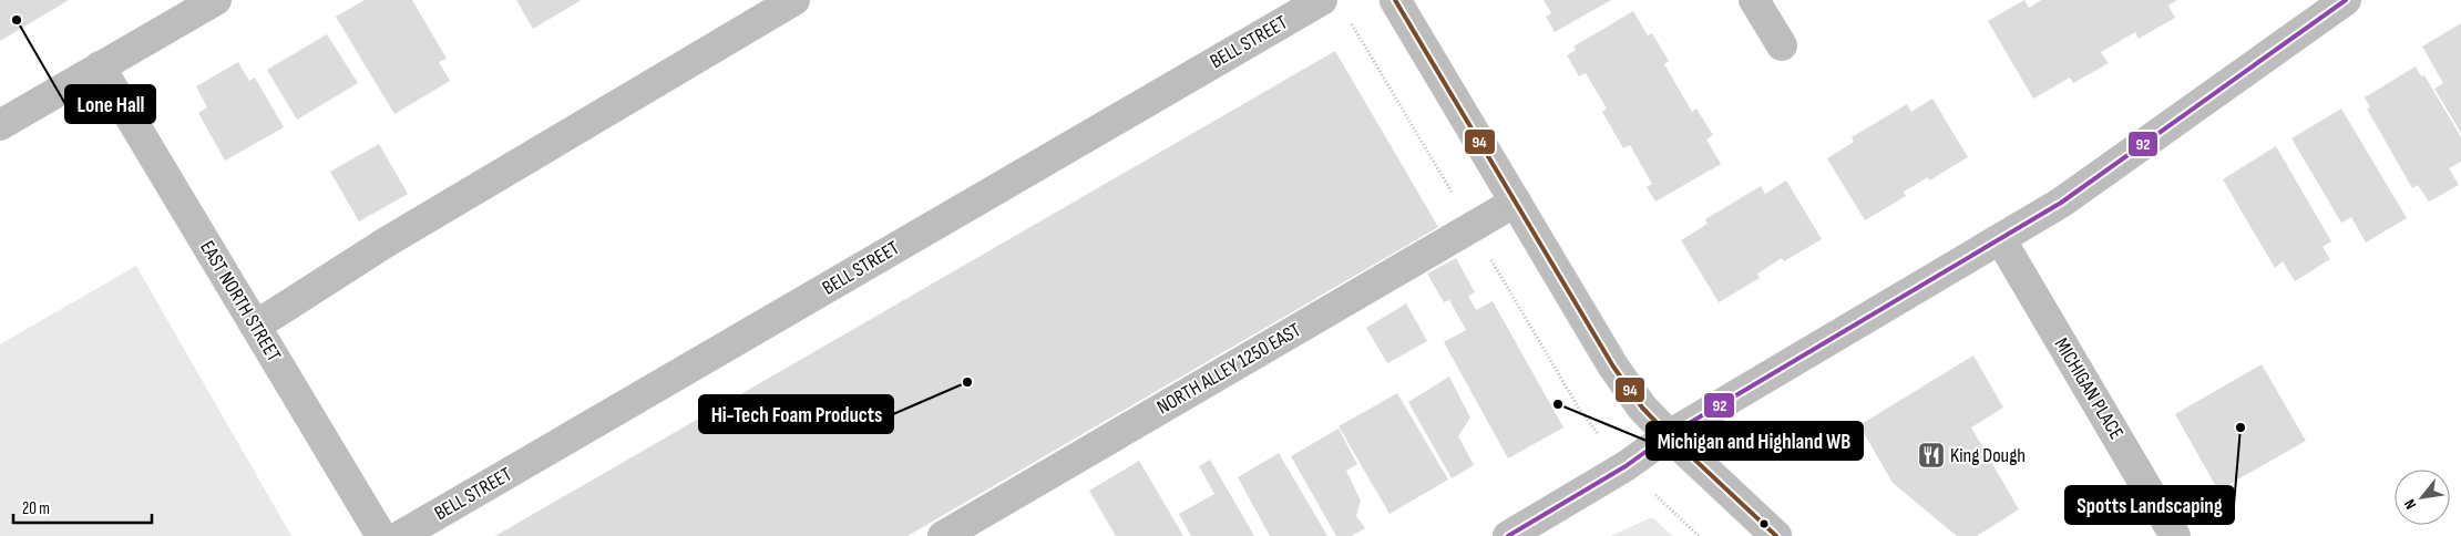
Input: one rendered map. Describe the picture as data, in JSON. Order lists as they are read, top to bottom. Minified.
{"streets":{"street":["BELL STREET","EAST NORTH STREET","NORTH ALLEY 1250 EAST","MICHIGAN PLACE"]},"places":{"other":["Lone Hall","Hi-Tech Foam Products","Michigan and Highland WB","Spotts Landscaping"],"restaurant":["King Dough"]},"lines":["transit line 94","transit line 92"],"scale_bar":"20 m","north":"bottom left"}
